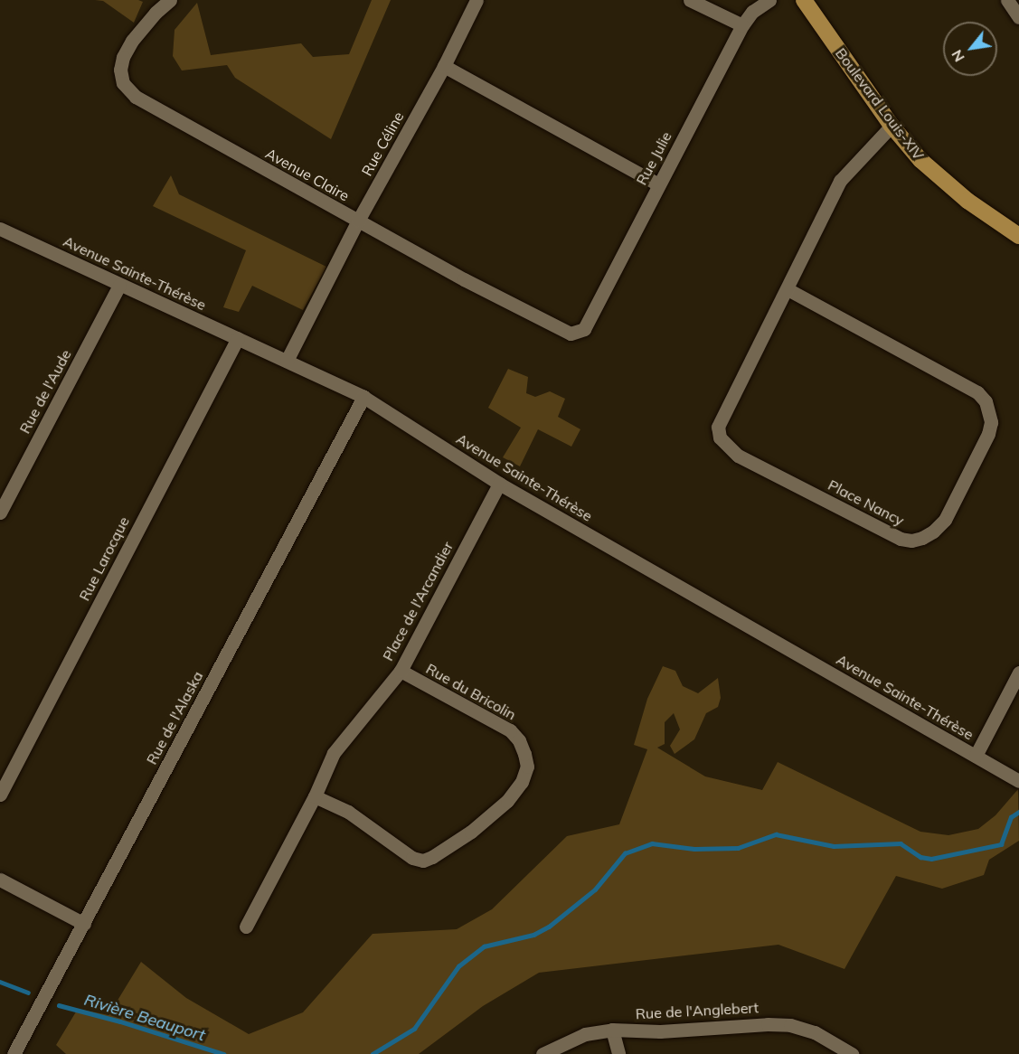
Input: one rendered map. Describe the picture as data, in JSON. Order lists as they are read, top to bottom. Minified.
{"streets":{"main road":["Boulevard Louis-XIV"],"street":["Rue Céline","Rue Julie","Avenue Claire","Avenue Sainte-Thérèse","Rue de l'Aude","Place Nancy","Rue Larocque","Place de l'Arcandier","Rue du Bricolin","Rue de l'Alaska","Rue de l'Anglebert"]},"crossings":[["Boulevard Louis-XIV","Place Nancy"],["Rue Céline","Avenue Claire"],["Rue Céline","Avenue Sainte-Thérèse"],["Rue Julie","Avenue Claire"],["Avenue Sainte-Thérèse","Rue de l'Aude"],["Avenue Sainte-Thérèse","Rue Larocque"],["Avenue Sainte-Thérèse","Place de l'Arcandier"],["Avenue Sainte-Thérèse","Rue de l'Alaska"],["Place de l'Arcandier","Rue du Bricolin"]],"water":["Rivière Beauport"],"north":"bottom left"}
